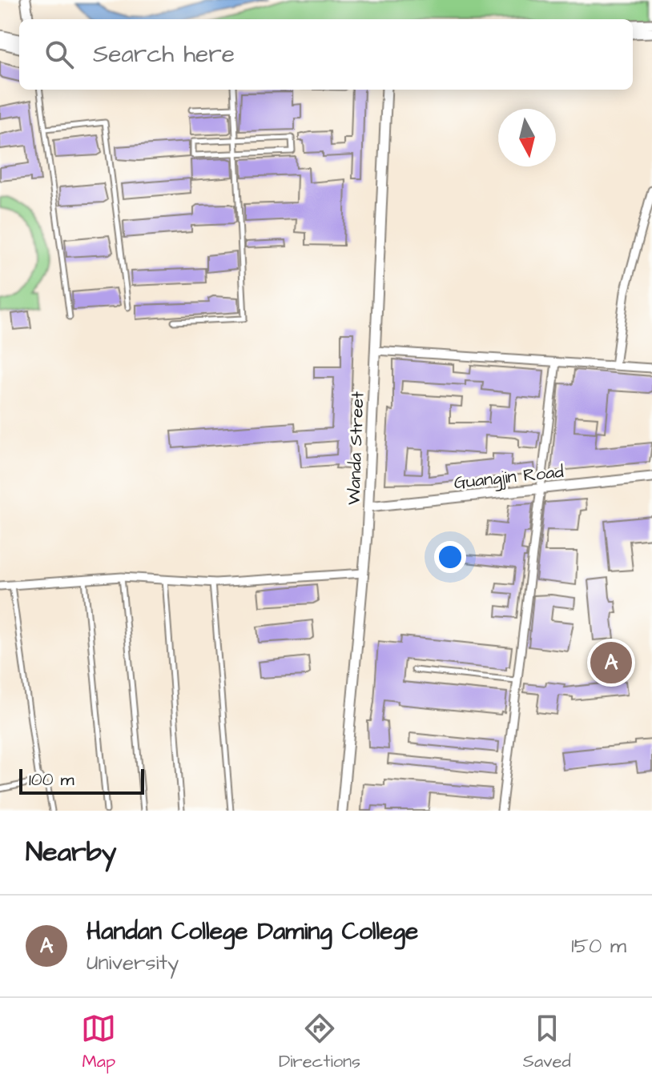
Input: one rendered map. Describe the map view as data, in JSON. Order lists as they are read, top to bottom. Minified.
{"streets":{"street":["Wanda Street","Guangjin Road"]},"crossings":[["Wanda Street","Guangjin Road"]],"scale_bar":"100 m","north":"bottom","page":{"search":"Search here","pins":"A","scale":"100 m","heading":"Nearby","list":[{"mark":"A","name":"Handan College Daming College","note":"University","value":"150 m"}],"nav":["Map","Directions","Saved"]}}
